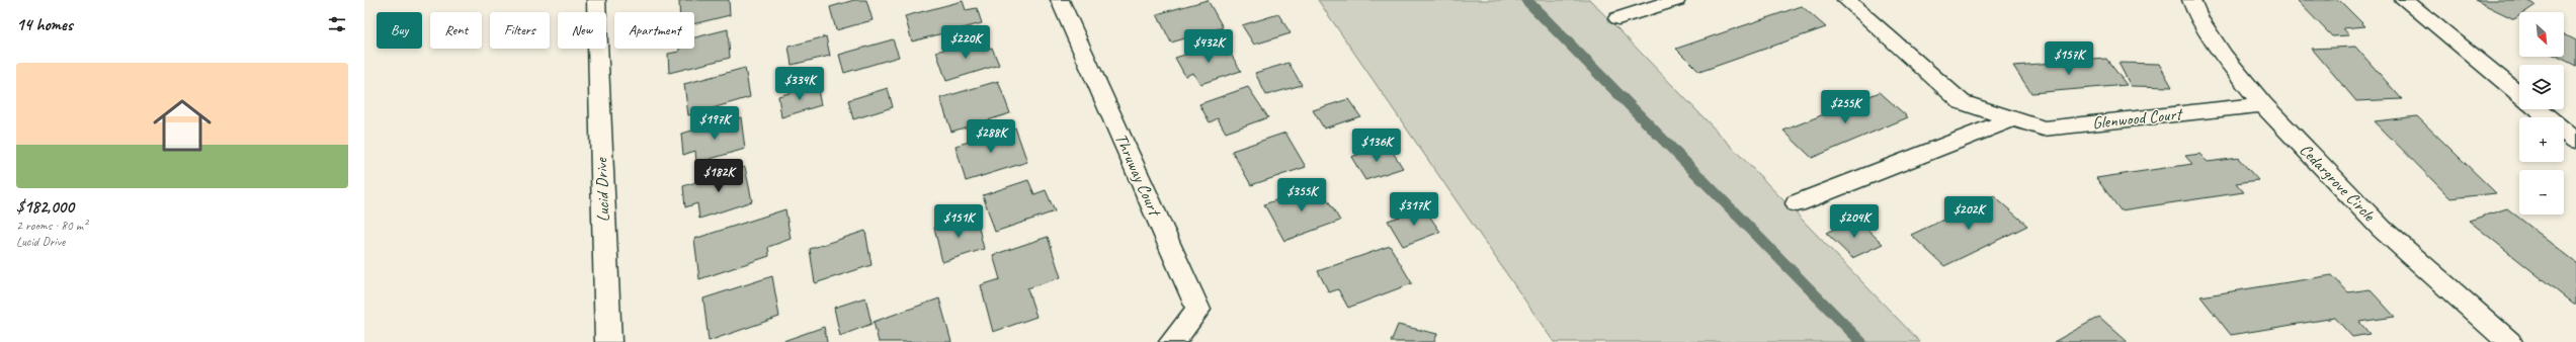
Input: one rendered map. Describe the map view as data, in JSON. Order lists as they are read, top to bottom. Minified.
{"streets":{"street":["Glenwood Court","Thruway Court","Cedargrove Circle","Lucid Drive"]},"crossings":[["Glenwood Court","Cedargrove Circle"]],"north":"bottom right","page":{"heading":"14 homes","map_buttons":["+","−"],"chip":["Buy","Rent","Filters","New","Apartment"],"price":["$220K","$432K","$157K","$334K","$255K","$197K","$288K","$136K","$182K","$355K","$317K","$202K","$151K","$204K"],"list":[{"name":"$182,000","note":"2 rooms · 80 m² · Lucid Drive"}]}}
